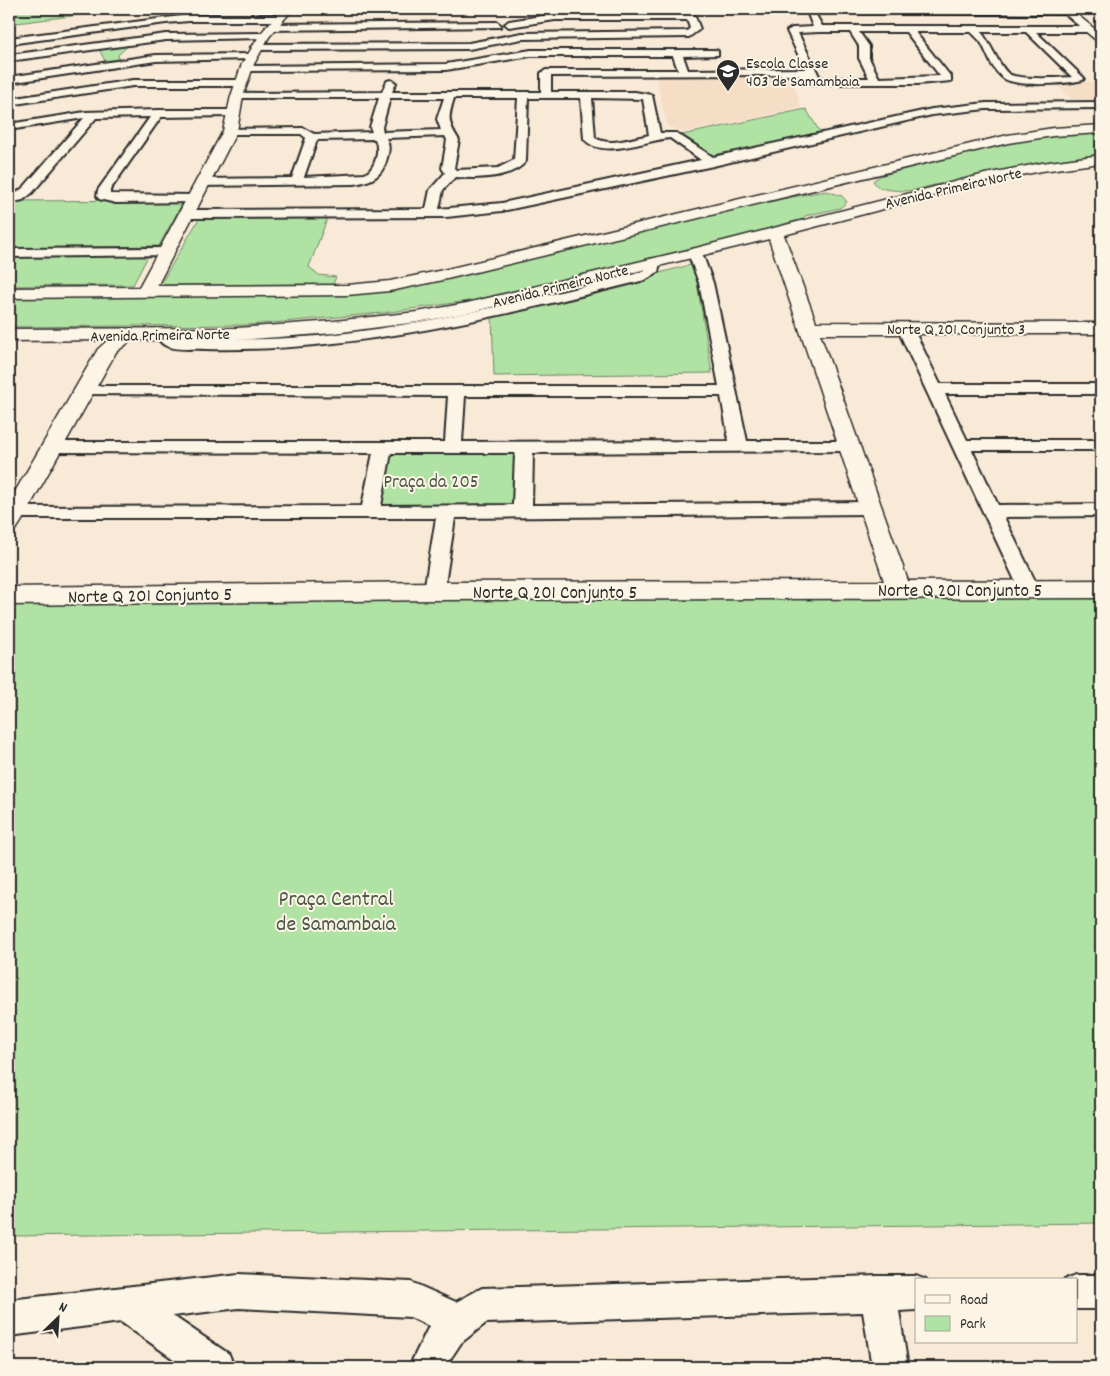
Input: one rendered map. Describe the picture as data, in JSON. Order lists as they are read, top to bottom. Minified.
{"streets":{"main road":["Avenida Primeira Norte","Norte Q 201 Conjunto 3","Norte Q 201 Conjunto 5"]},"parks":["Praça da 205","Praça Central de Samambaia"],"places":{"school or university":["Escola Classe 403 de Samambaia"]},"legend":["Road","Park"],"north":"top right"}
